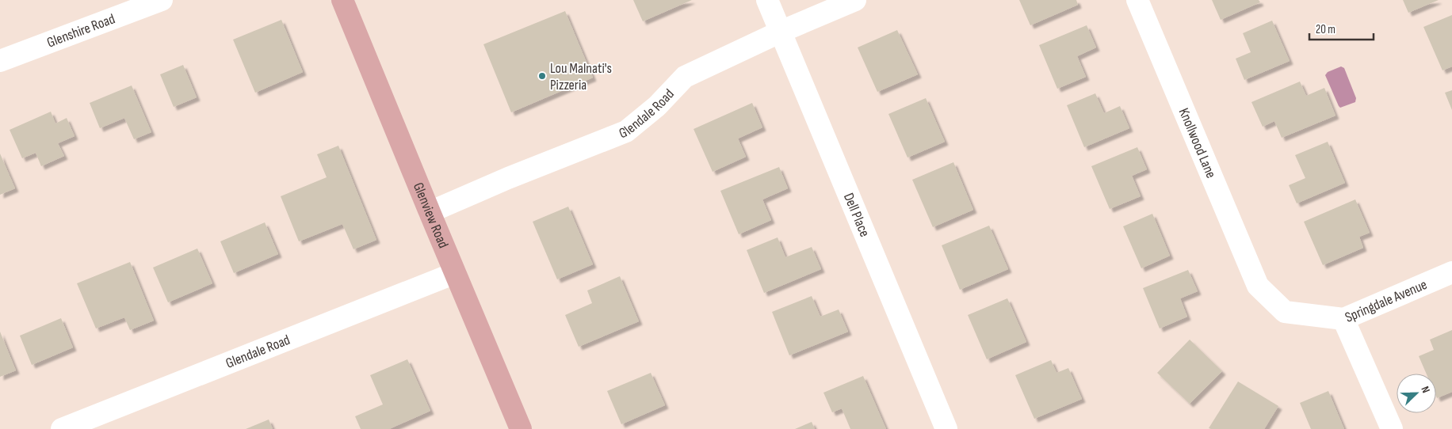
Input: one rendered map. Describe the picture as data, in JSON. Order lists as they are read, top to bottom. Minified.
{"streets":{"main road":["Glenview Road"],"street":["Glenshire Road","Glendale Road","Knollwood Lane","Dell Place","Springdale Avenue"]},"crossings":[["Glendale Road","Dell Place"],["Glendale Road","Glenview Road"],["Knollwood Lane","Springdale Avenue"]],"places":["Lou Malnati's Pizzeria"],"scale_bar":"20 m","north":"top right"}
